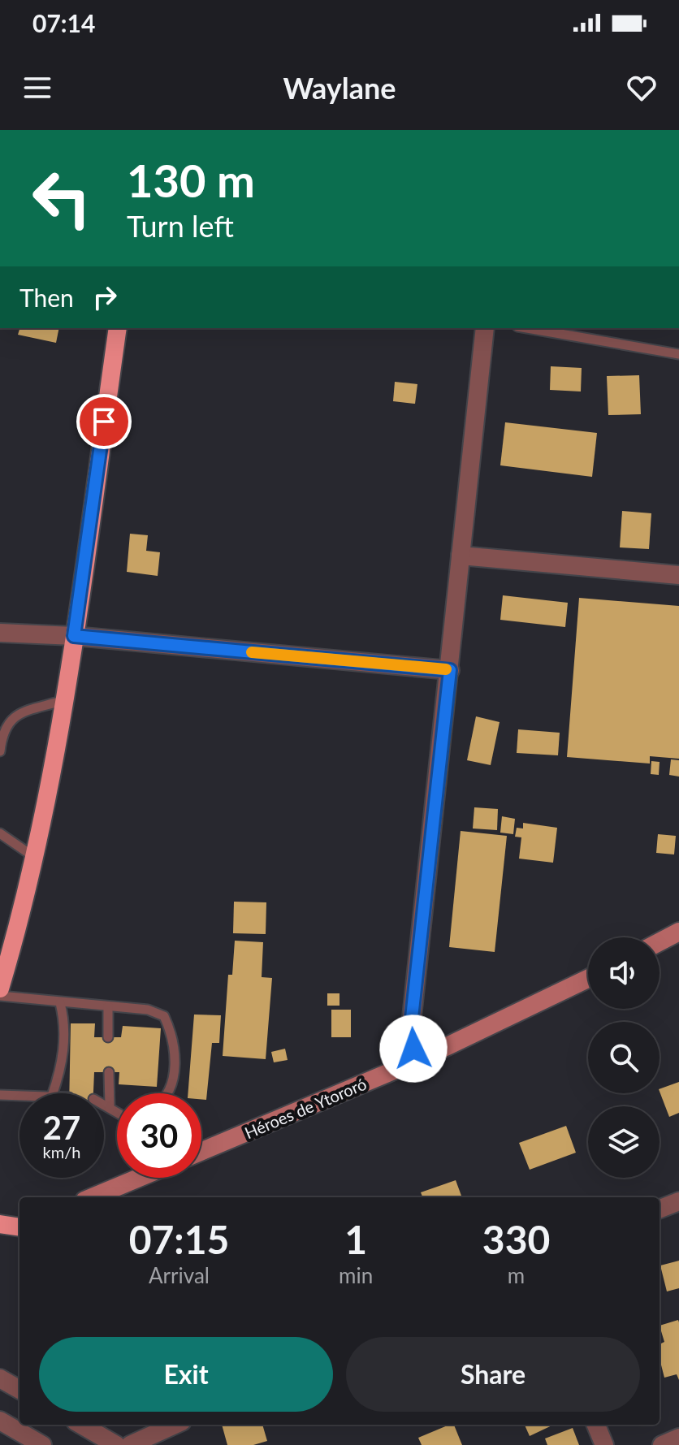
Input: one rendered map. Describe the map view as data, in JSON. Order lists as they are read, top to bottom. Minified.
{"streets":{"main road":["Héroes de Ytororó"]},"page":{"status":"07:14","header":"Waylane","turn":["130 m","Turn left"],"then":"Then","speed":"27 km/h","limit":"30","eta":["07:15","Arrival","1","min","330","m"],"buttons":["Exit","Share"]}}
